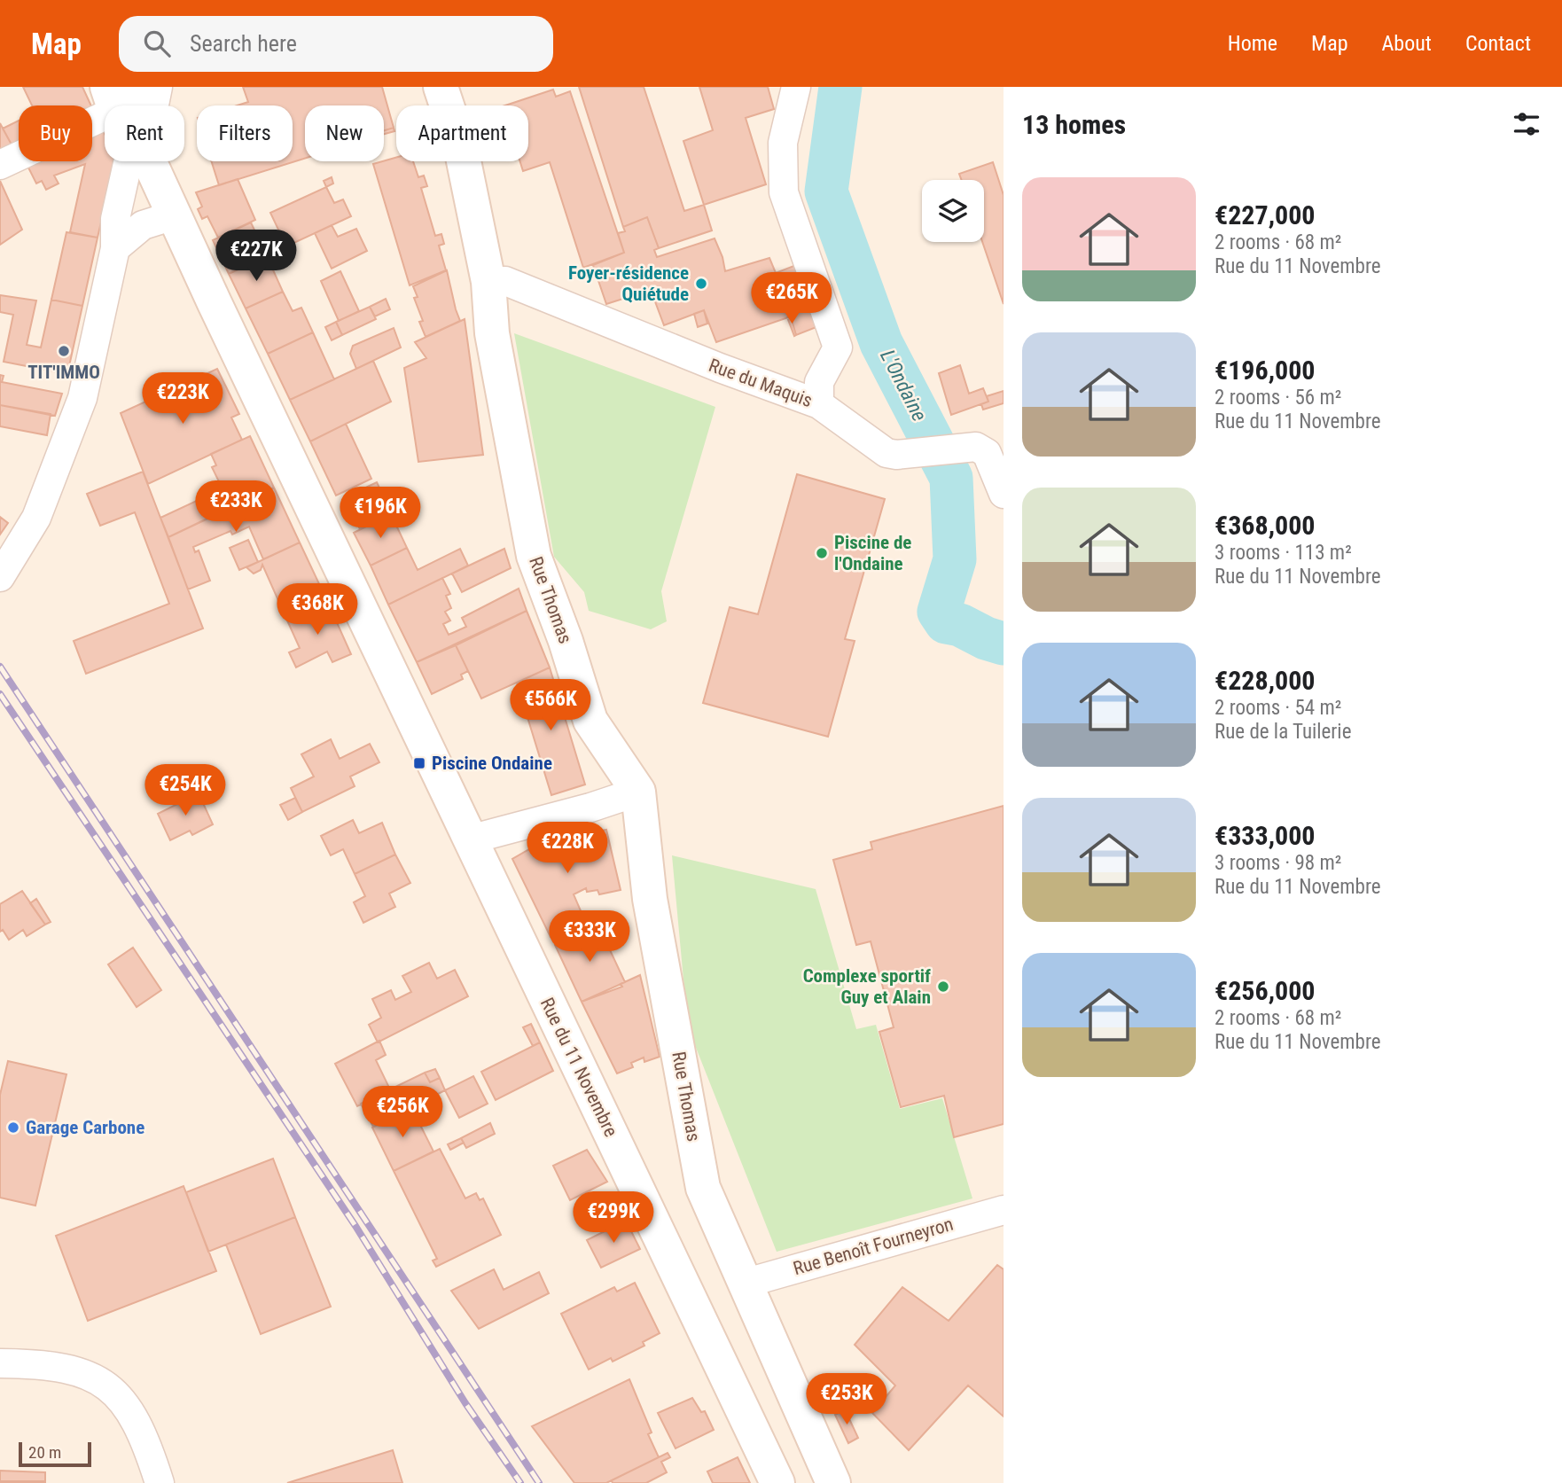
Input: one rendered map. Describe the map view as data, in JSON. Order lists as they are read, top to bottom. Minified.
{"streets":{"main road":["Rue Thomas","Rue du 11 Novembre"],"street":["Rue du Maquis","Rue Benoît Fourneyron"]},"crossings":[["Rue du Maquis","Rue Thomas"],["Rue Thomas","Rue Benoît Fourneyron"]],"water":["L'Ondaine"],"places":{"other":["Foyer-résidence Quiétude","TIT'IMMO","Piscine de l'Ondaine","Complexe sportif Guy et Alain","Garage Carbone"],"transit":["Piscine Ondaine"]},"scale_bar":"20 m","page":{"header":"Map","search":"Search here","nav":["Home","Map","About","Contact"],"heading":"13 homes","chip":["Buy","Rent","Filters","New","Apartment"],"list":[{"name":"€227,000","note":"2 rooms · 68 m² · Rue du 11 Novembre"},{"name":"€196,000","note":"2 rooms · 56 m² · Rue du 11 Novembre"},{"name":"€368,000","note":"3 rooms · 113 m² · Rue du 11 Novembre"},{"name":"€228,000","note":"2 rooms · 54 m² · Rue de la Tuilerie"},{"name":"€333,000","note":"3 rooms · 98 m² · Rue du 11 Novembre"},{"name":"€256,000","note":"2 rooms · 68 m² · Rue du 11 Novembre"}],"price":["€227K","€265K","€223K","€233K","€196K","€368K","€566K","€254K","€228K","€333K","€256K","€299K","€253K"],"scale":"20 m"}}
